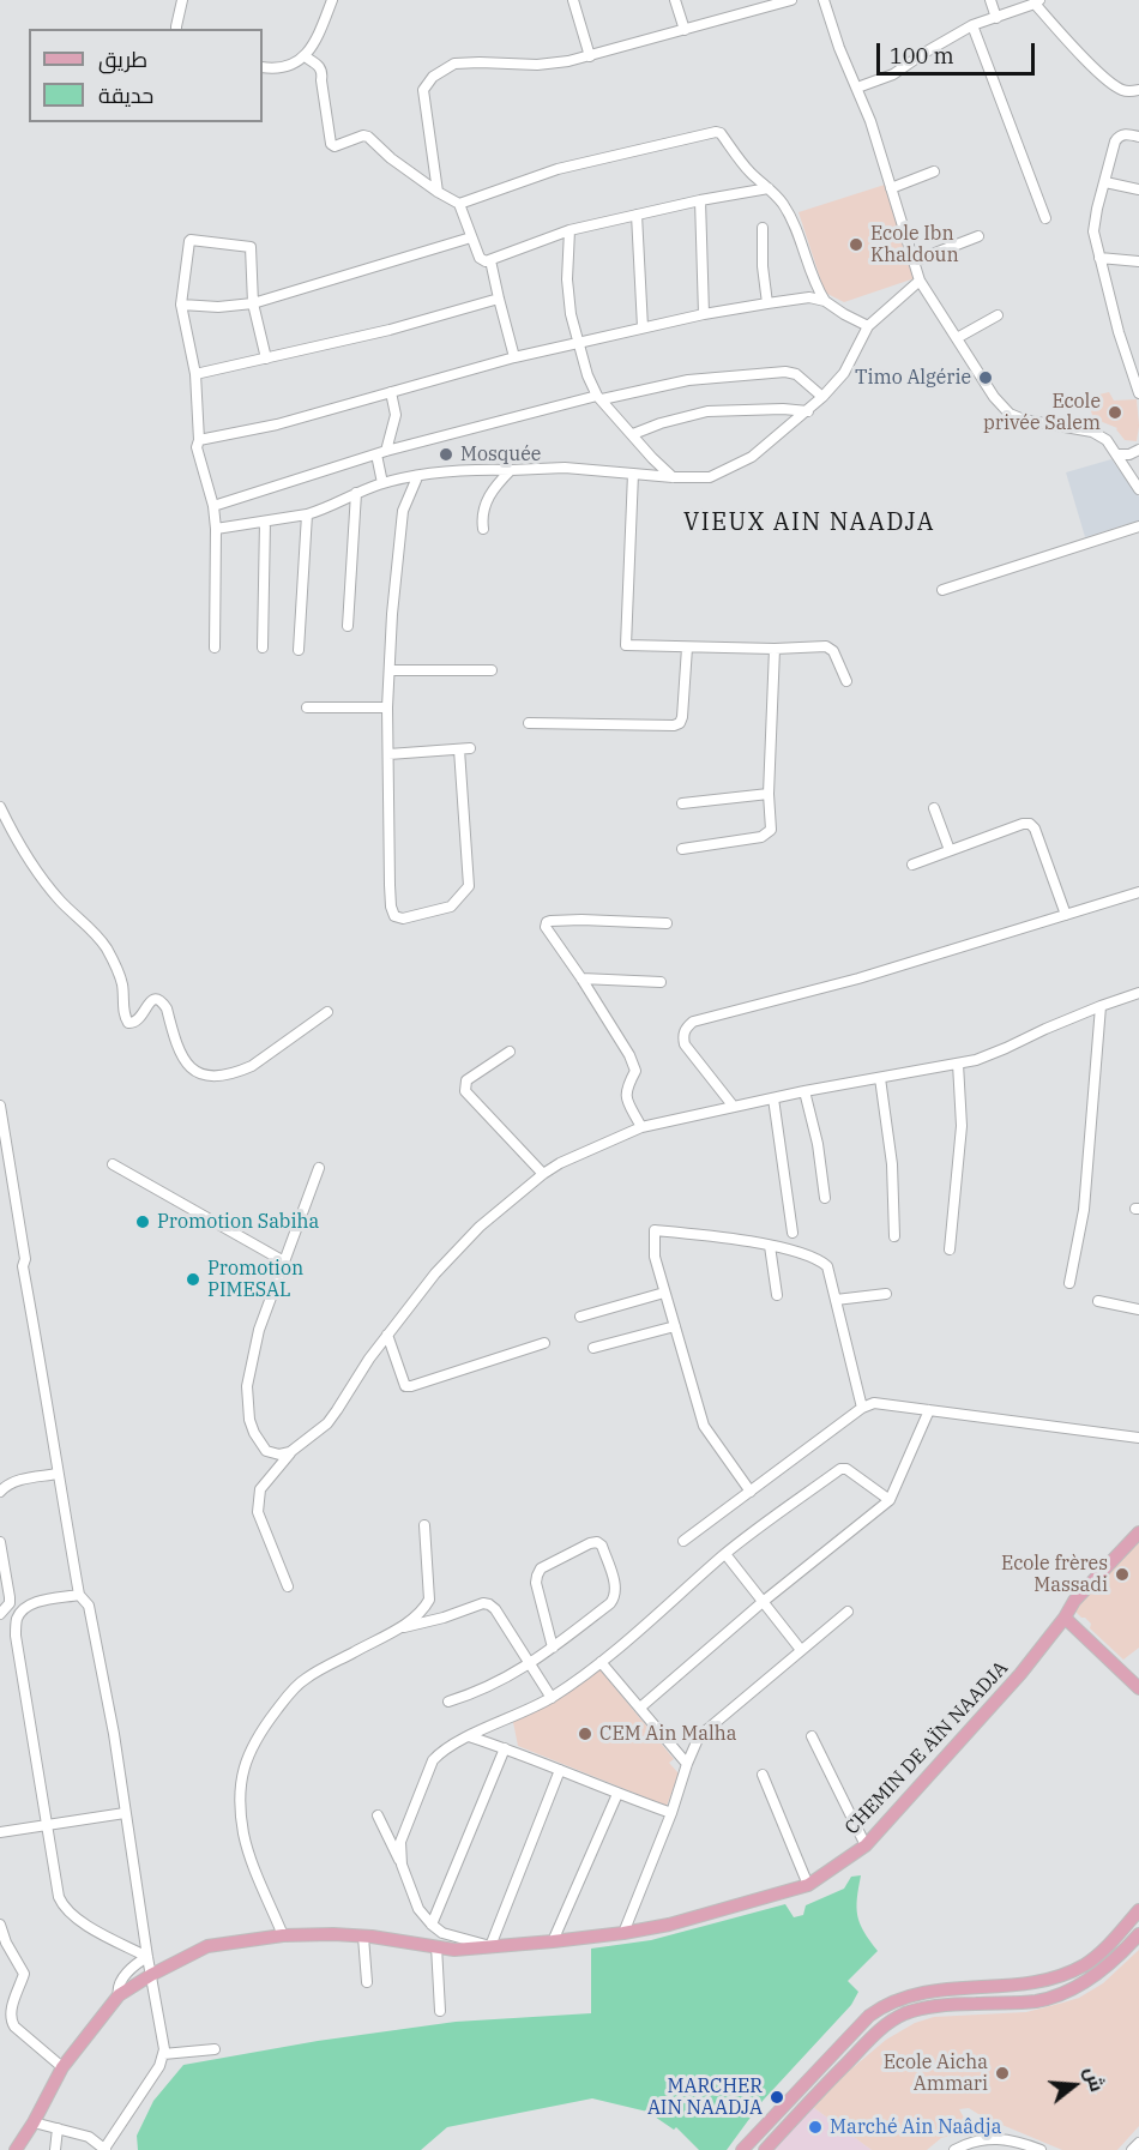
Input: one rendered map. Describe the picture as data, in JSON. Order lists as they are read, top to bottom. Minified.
{"streets":{"main road":["CHEMIN DE AÏN NAADJA"]},"districts":["VIEUX AIN NAADJA"],"places":["Ecole Ibn Khaldoun","Timo Algérie","Ecole privée Salem","Mosquée","Promotion Sabiha","Promotion PIMESAL","Ecole frères Massadi","CEM Ain Malha","Ecole Aicha Ammari","MARCHER AIN NAADJA","Marché Ain Naâdja"],"legend":["طريق","حديقة"],"scale_bar":"100 m","north":"right"}
